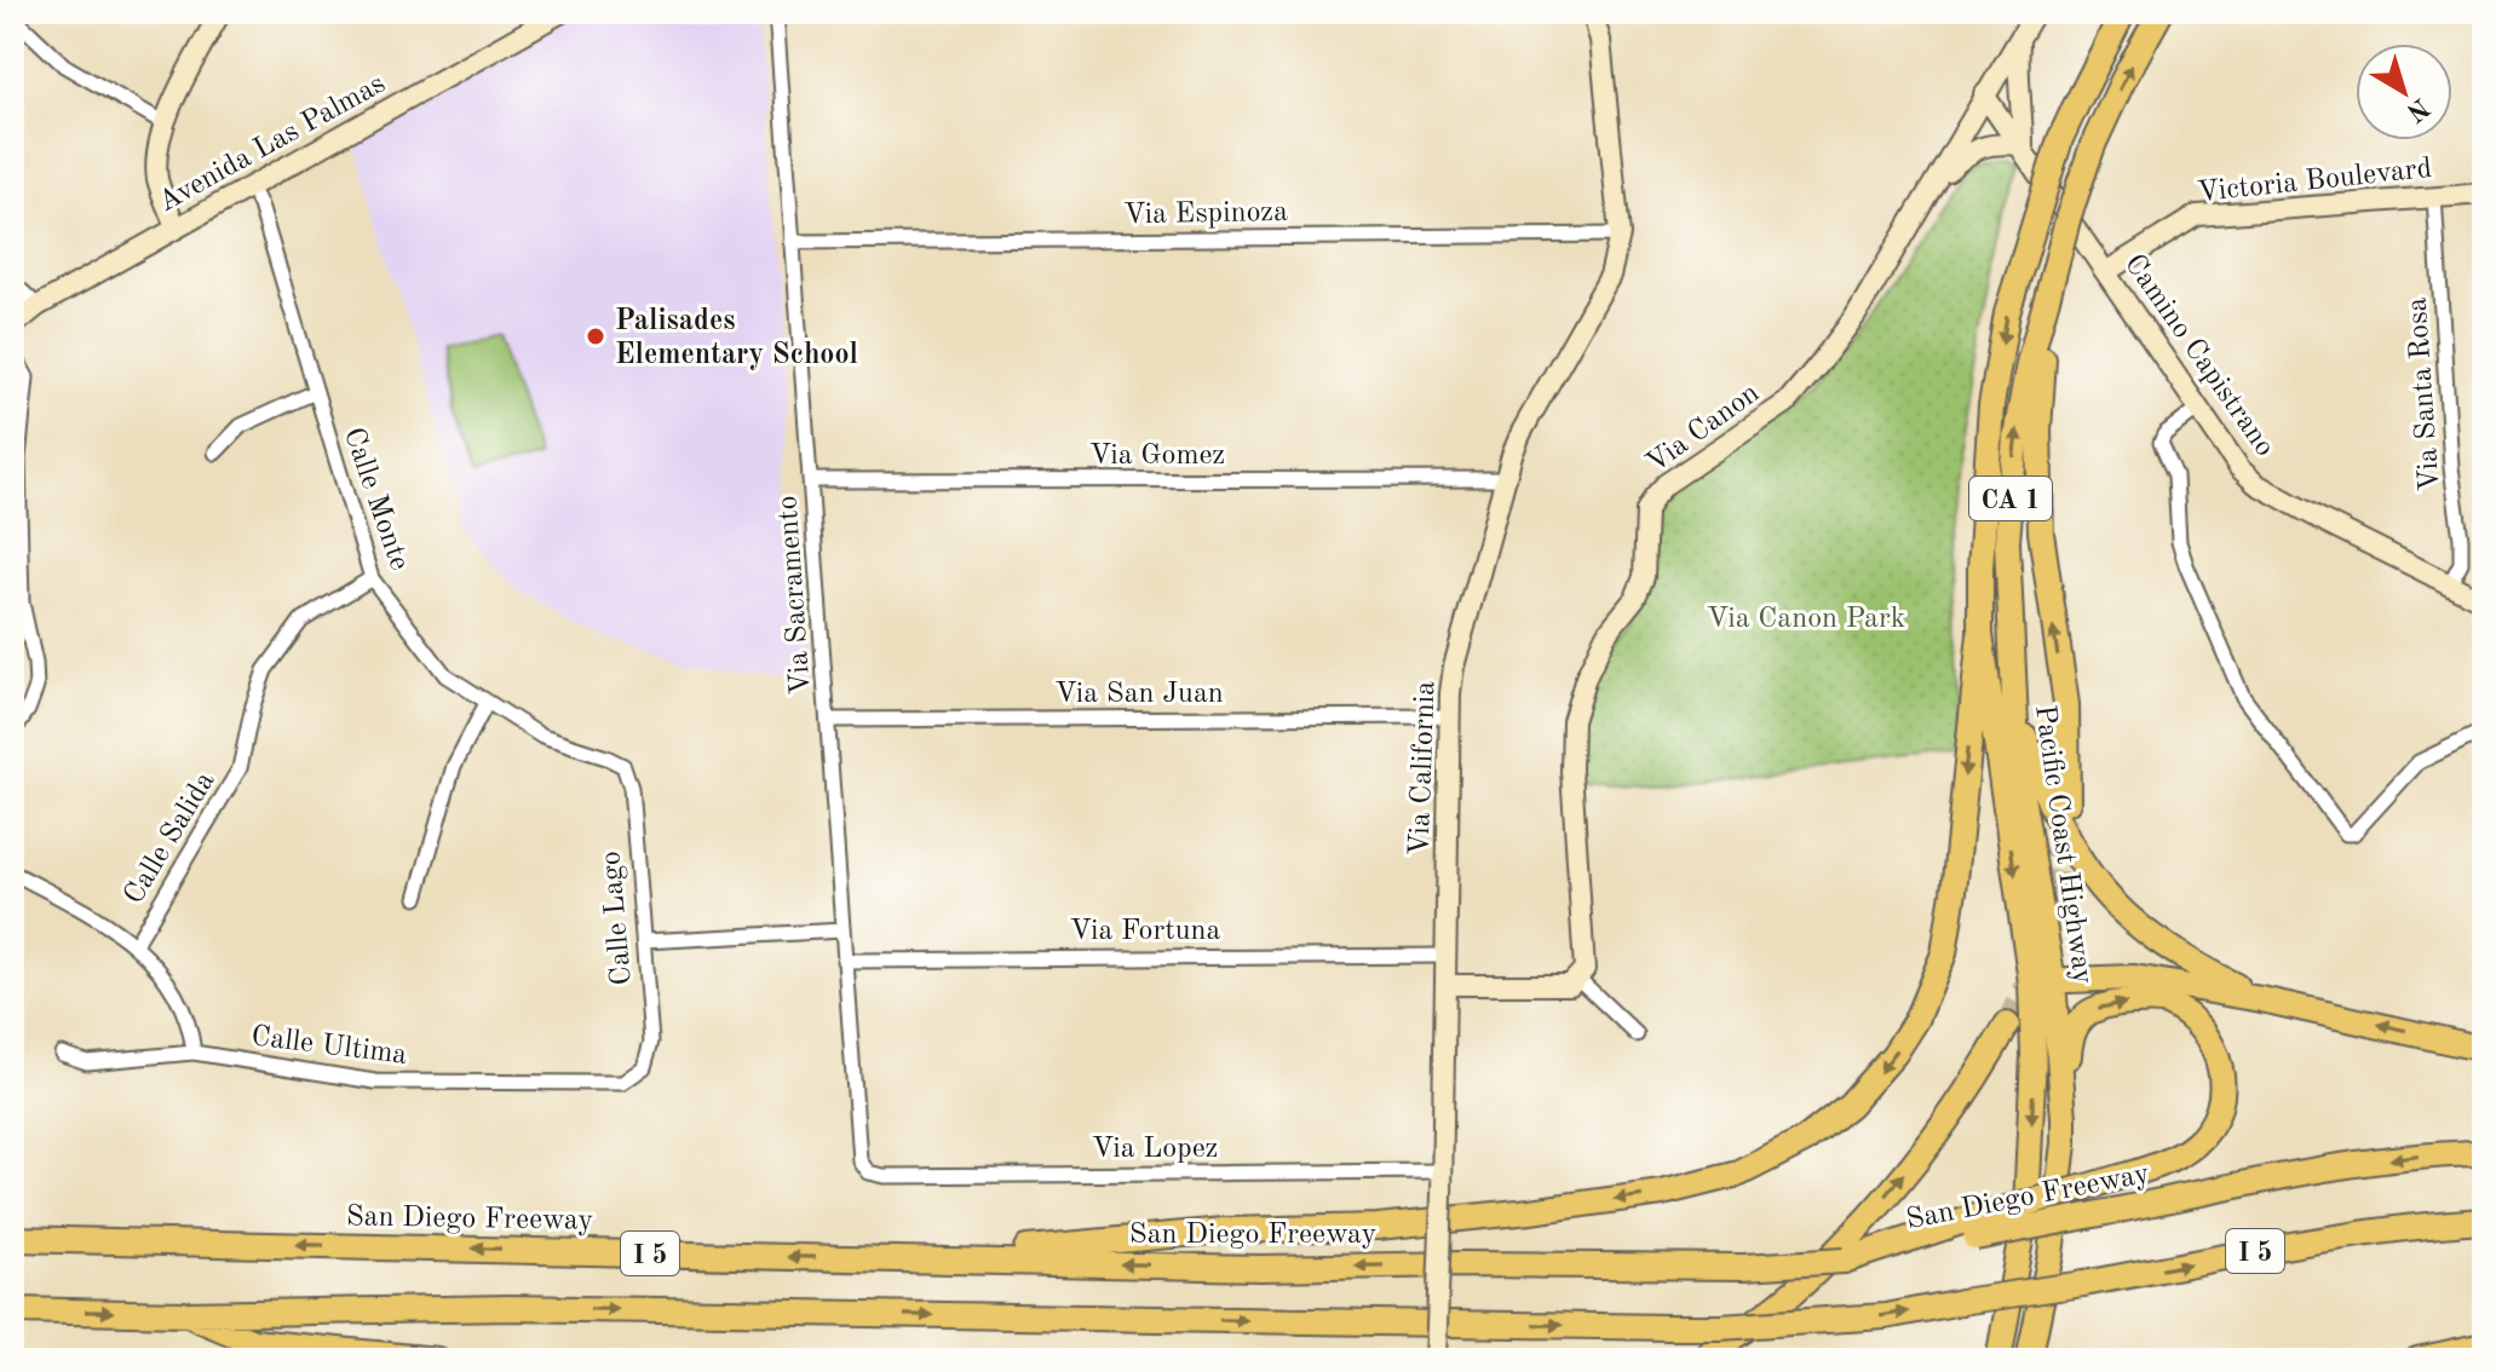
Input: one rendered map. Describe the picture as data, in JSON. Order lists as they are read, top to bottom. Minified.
{"streets":{"highway":["CA 1","Pacific Coast Highway","San Diego Freeway","I 5"],"main road":["Avenida Las Palmas","Victoria Boulevard","Camino Capistrano","Via Canon","Via California"],"street":["Via Espinoza","Via Santa Rosa","Via Gomez","Calle Monte","Via Sacramento","Via San Juan","Calle Salida","Calle Lago","Via Fortuna","Calle Ultima","Via Lopez"]},"crossings":[["Avenida Las Palmas","Calle Monte"],["Victoria Boulevard","Camino Capistrano"],["Victoria Boulevard","Via Santa Rosa"],["Via Espinoza","Via Sacramento"],["Via Espinoza","Via California"],["Camino Capistrano","Via Santa Rosa"],["Camino Capistrano","Via Canon"],["Via Gomez","Via Sacramento"],["Via Gomez","Via California"],["Calle Monte","Calle Salida"],["Calle Monte","Calle Lago"],["Via Sacramento","Via San Juan"],["Via Sacramento","Via Fortuna"],["Via Sacramento","Via Lopez"],["Via San Juan","Via California"],["Via California","Via Fortuna"],["Via California","Via Lopez"],["Calle Lago","Calle Ultima"]],"parks":["Via Canon Park"],"places":["Palisades Elementary School"],"north":"bottom right"}
